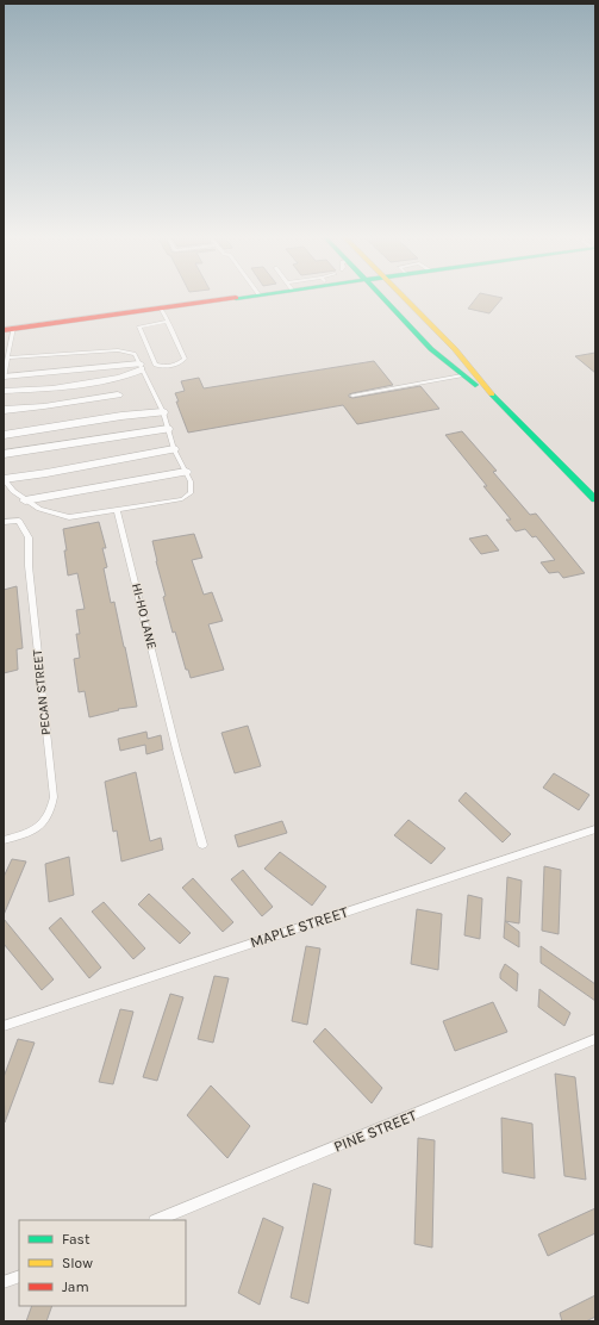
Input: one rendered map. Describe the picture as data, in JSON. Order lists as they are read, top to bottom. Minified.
{"streets":{"lane":["HI-HO LANE","PECAN STREET","MAPLE STREET","PINE STREET"]},"legend":["Fast","Slow","Jam"]}
